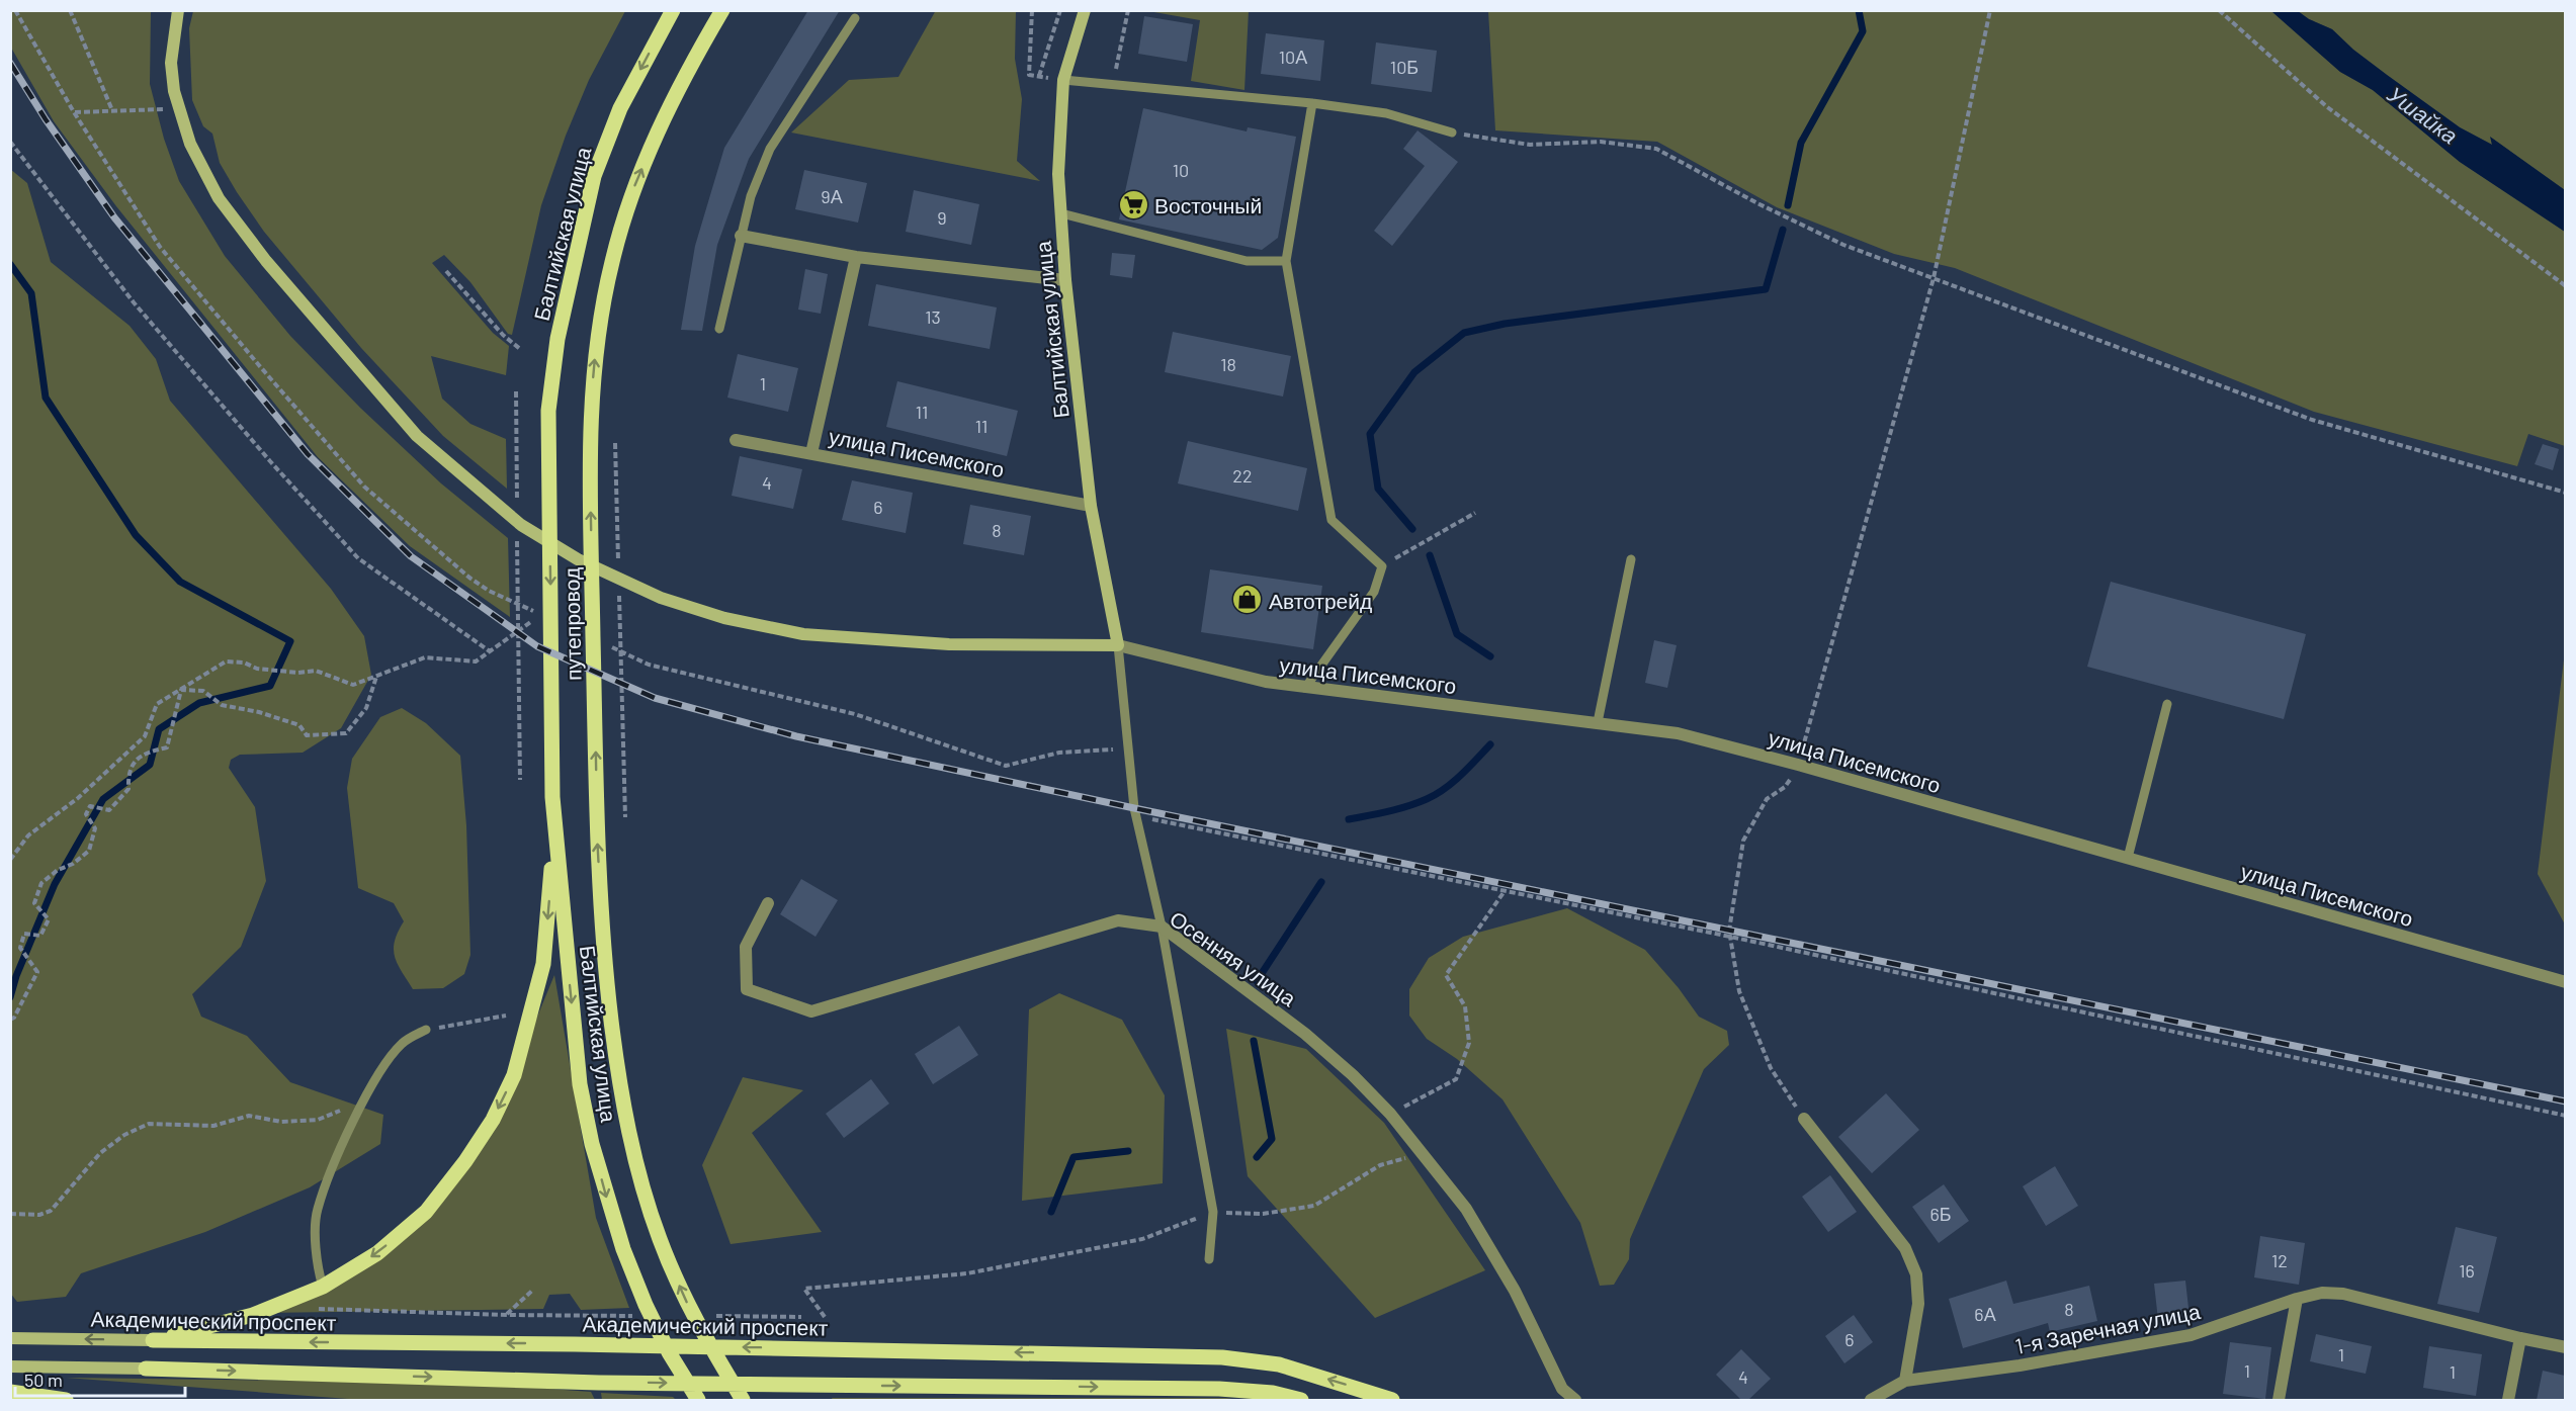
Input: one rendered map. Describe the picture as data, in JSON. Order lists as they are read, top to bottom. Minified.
{"streets":{"main road":["Балтийская улица","путепровод","Академический проспект"],"street":["улица Писемского","Осенняя улица","1-я Заречная улица"]},"crossings":[["Балтийская улица","улица Писемского"],["Балтийская улица","путепровод"]],"one_way":["Академический проспект"],"water":["Ушайка"],"places":{"supermarket":["Восточный"],"shop":["Автотрейд"]},"house_numbers":["10А","10Б","10","9А","9","13","18","1","11","11","22","4","6","8","6Б","12","16","8","6А","6","1","1","1","4"],"scale_bar":"50 m"}
